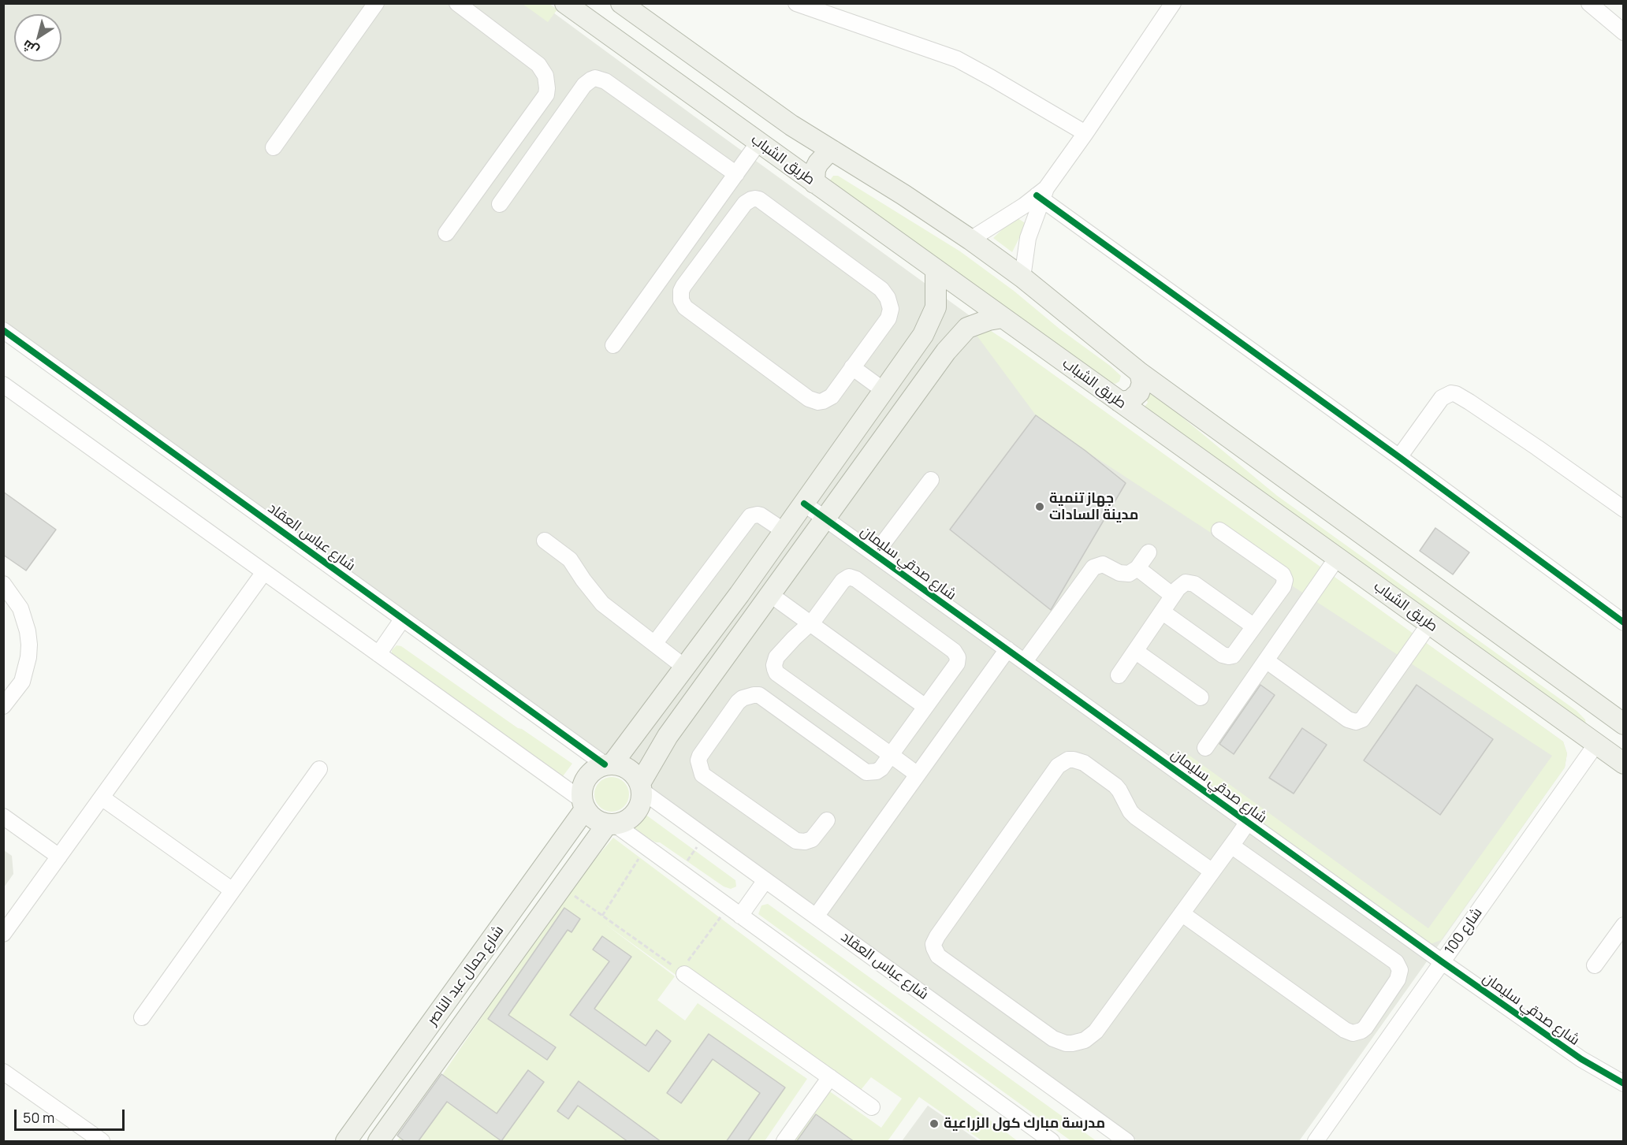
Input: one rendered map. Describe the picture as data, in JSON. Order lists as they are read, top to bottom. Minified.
{"streets":{"main road":["طريق الشباب","شارع جمال عبد الناصر"],"street":["شارع عباس العقاد","شارع صدقي سليمان","شارع 100"]},"crossings":[["طريق الشباب","شارع 100"],["شارع عباس العقاد","شارع جمال عبد الناصر"],["شارع صدقي سليمان","شارع 100"]],"places":["جهاز تنمية مدينة السادات","مدرسة مبارك كول الزراعية"],"scale_bar":"50 m","north":"bottom left"}
